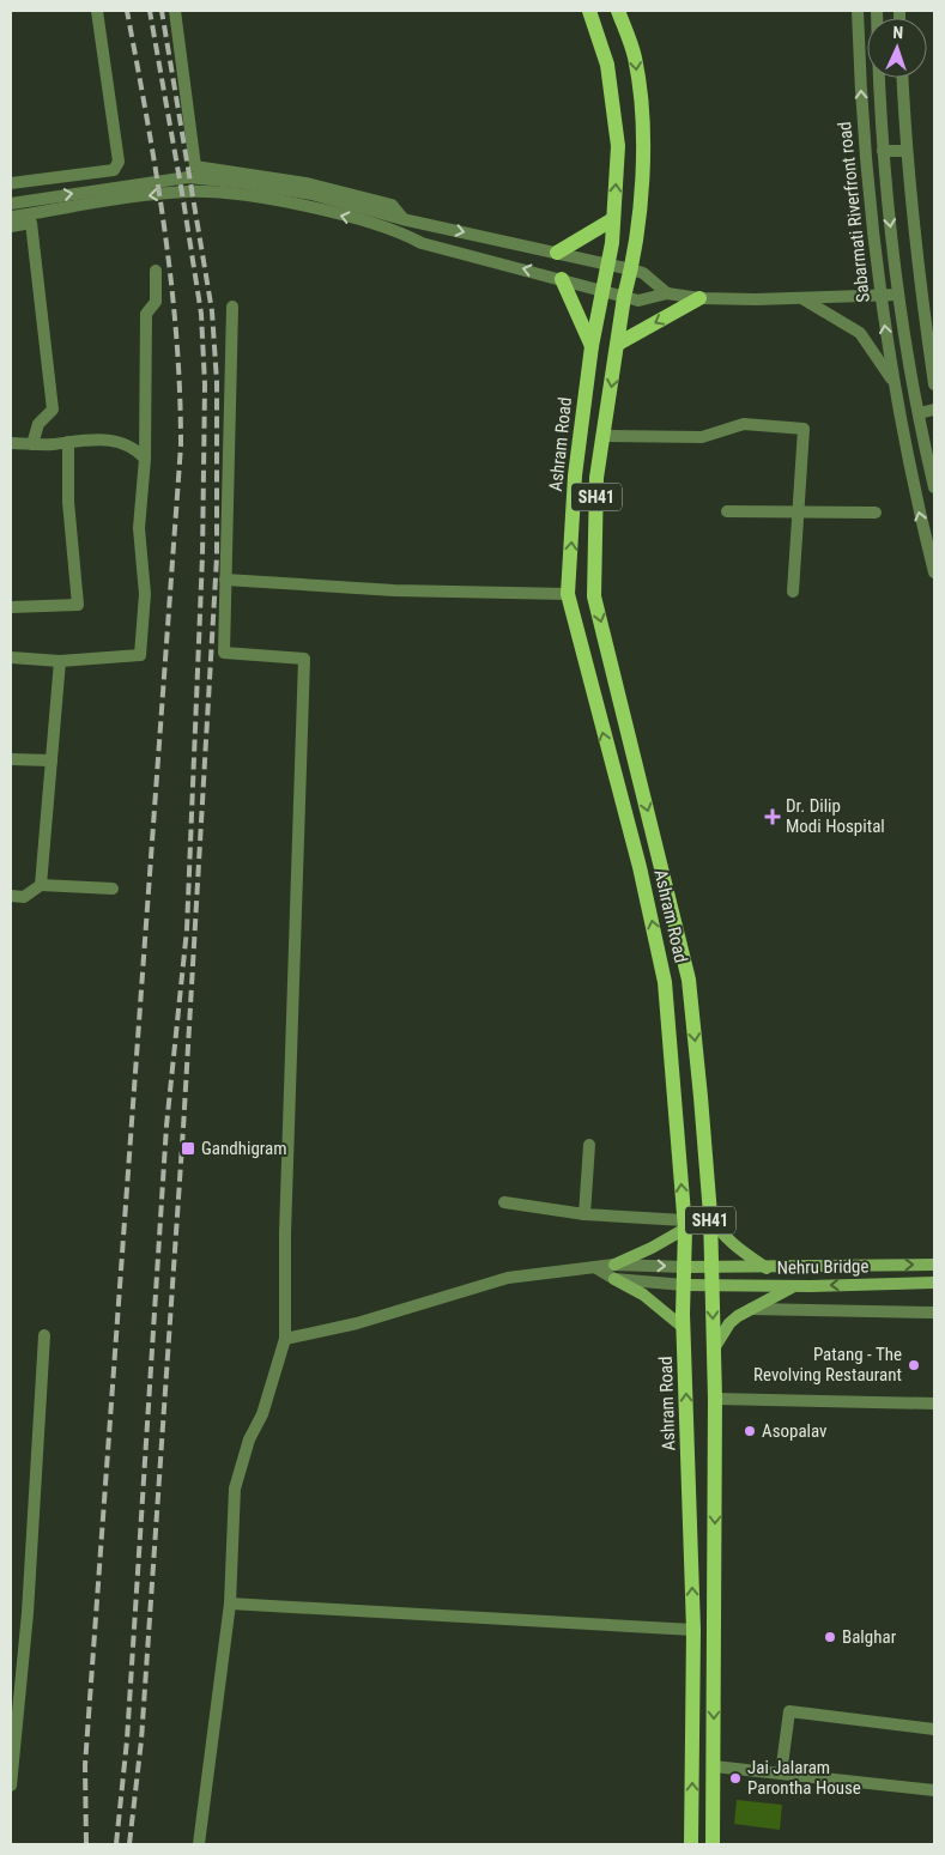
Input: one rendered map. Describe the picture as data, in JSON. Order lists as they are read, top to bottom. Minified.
{"streets":{"main road":["Ashram Road","SH41","Nehru Bridge"],"street":["Sabarmati Riverfront road"]},"crossings":[["Ashram Road","Nehru Bridge"]],"places":{"health":["Dr. Dilip Modi Hospital"],"transit":["Gandhigram"],"other":["Patang - The Revolving Restaurant","Asopalav","Balghar","Jai Jalaram Parontha House"]},"north":"top"}
